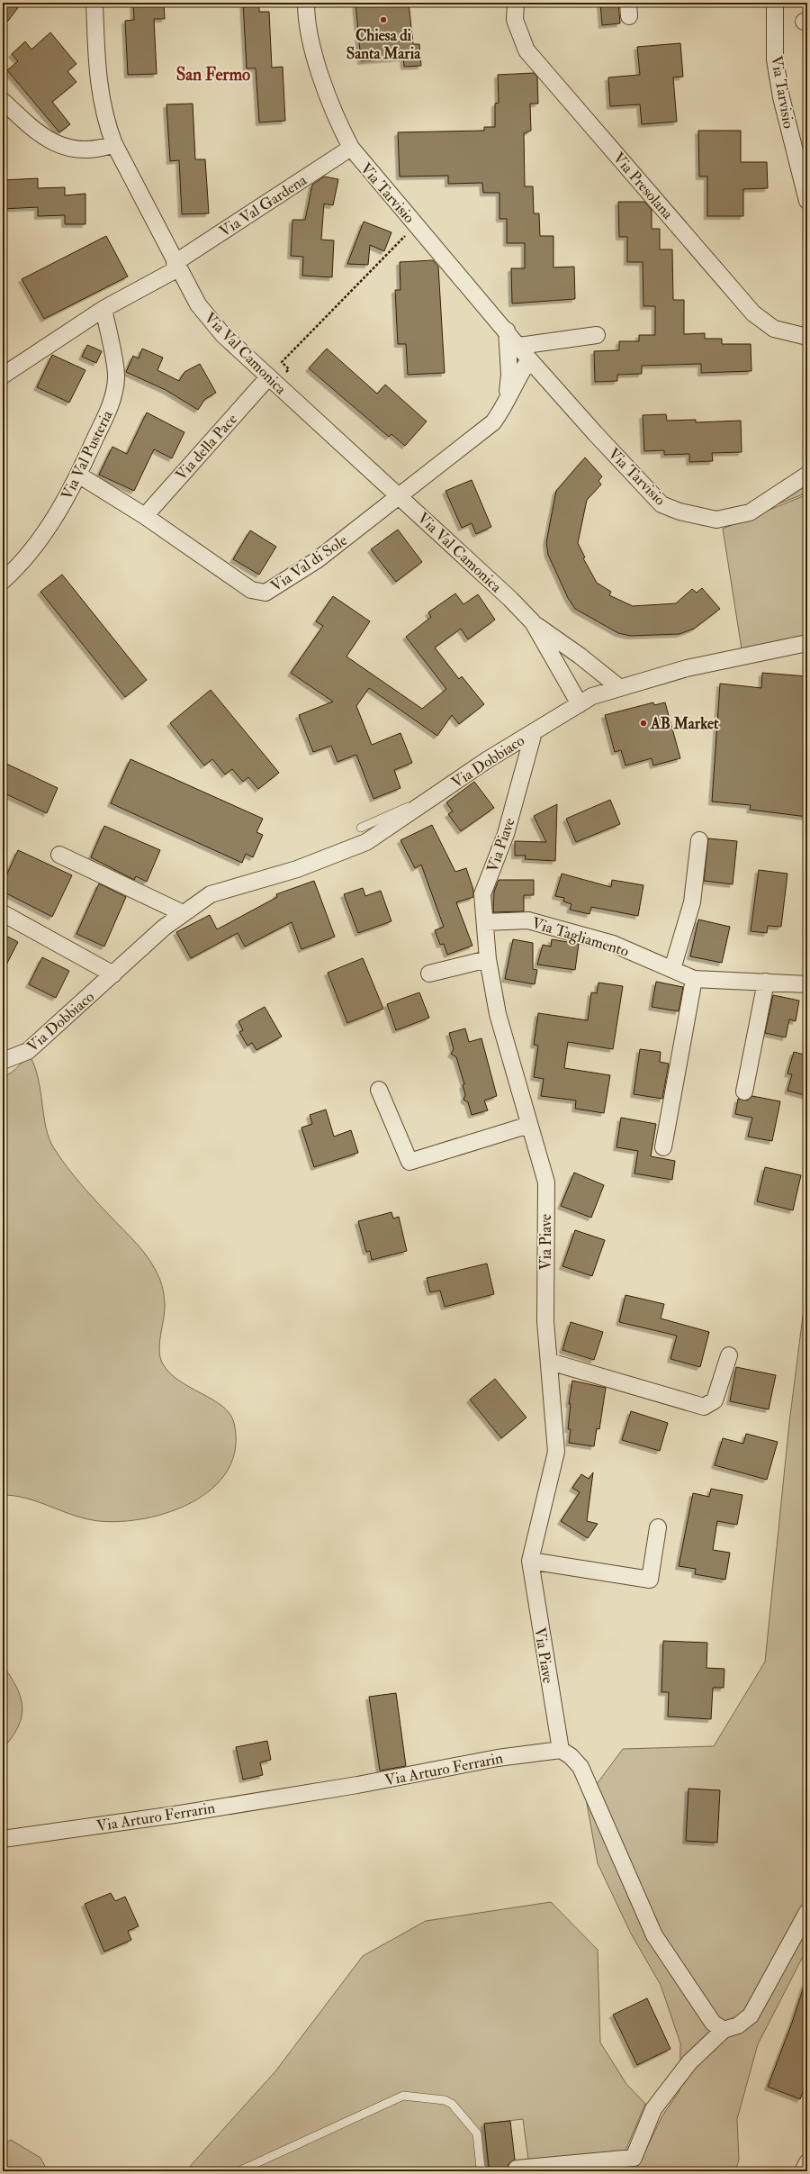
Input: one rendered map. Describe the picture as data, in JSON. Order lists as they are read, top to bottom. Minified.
{"streets":{"street":["Via Tarvisio","Via Presolana","Via Val Gardena","Via Val Camonica","Via della Pace","Via Val Pusteria","Via Val di Sole","Via Dobbiaco","Via Piave","Via Tagliamento","Via Arturo Ferrarin"]},"crossings":[["Via Tarvisio","Via Val Gardena"],["Via Tarvisio","Via Val di Sole"],["Via Val Gardena","Via Val Camonica"],["Via Val Gardena","Via Val Pusteria"],["Via Val Camonica","Via della Pace"],["Via Val Camonica","Via Val di Sole"],["Via Val Camonica","Via Dobbiaco"],["Via della Pace","Via Val di Sole"],["Via Val Pusteria","Via Val di Sole"],["Via Dobbiaco","Via Piave"],["Via Piave","Via Tagliamento"],["Via Piave","Via Arturo Ferrarin"]],"districts":["San Fermo"],"places":["Chiesa di Santa Maria","AB Market"]}
